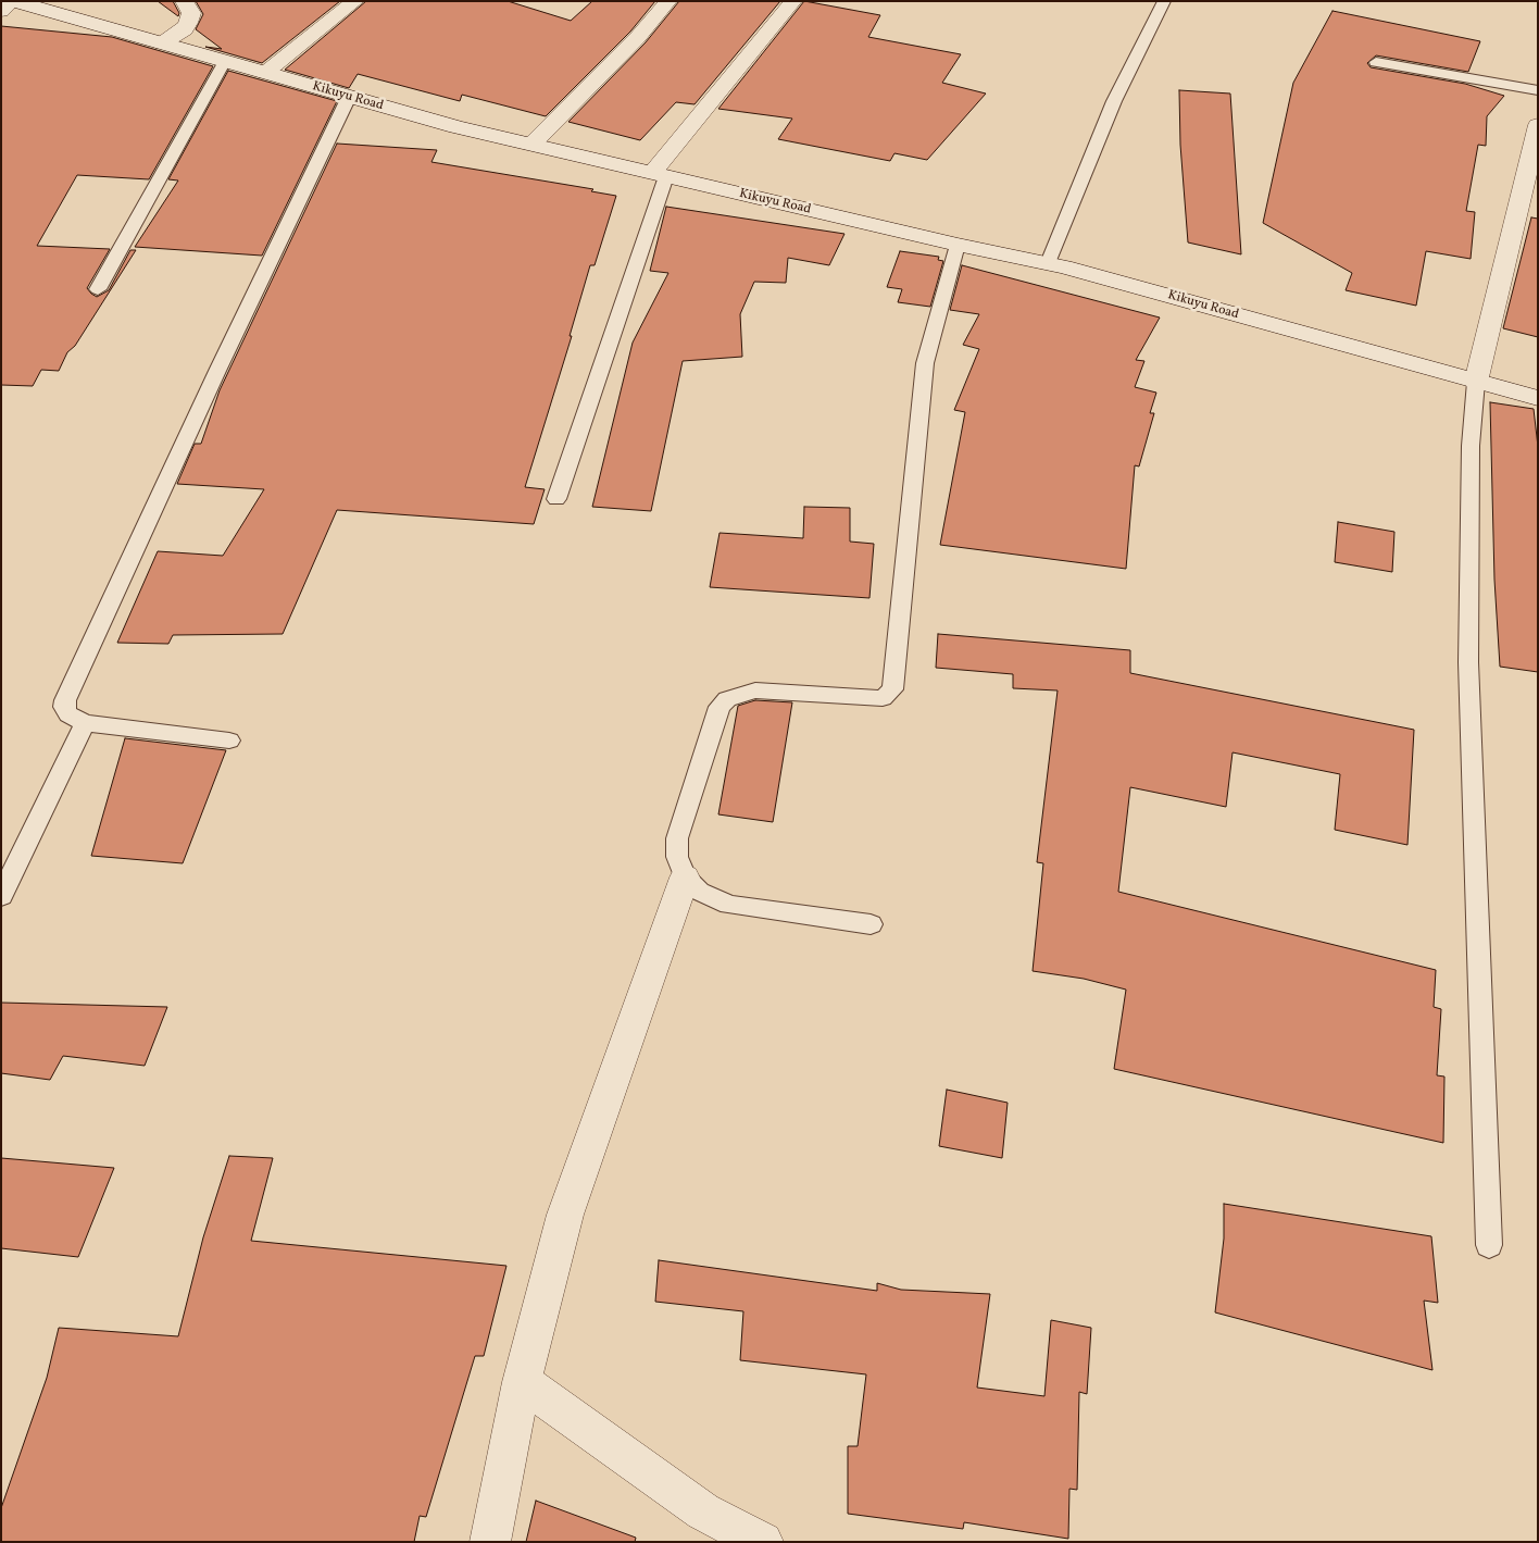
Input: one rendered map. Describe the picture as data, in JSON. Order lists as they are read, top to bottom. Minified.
{"streets":{"street":["Kikuyu Road"]}}
